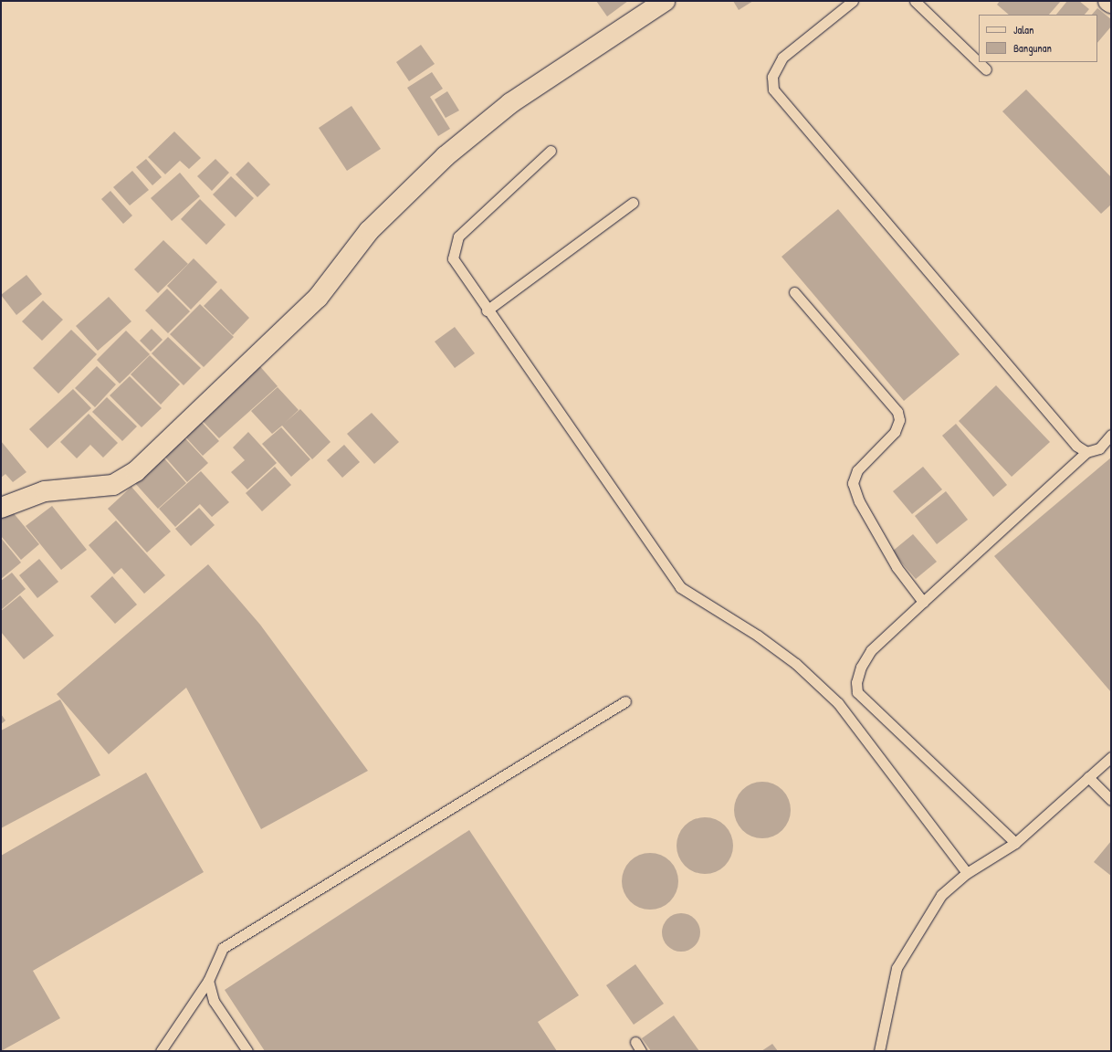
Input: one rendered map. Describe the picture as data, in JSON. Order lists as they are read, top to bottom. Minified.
{"legend":["Jalan","Bangunan"]}
